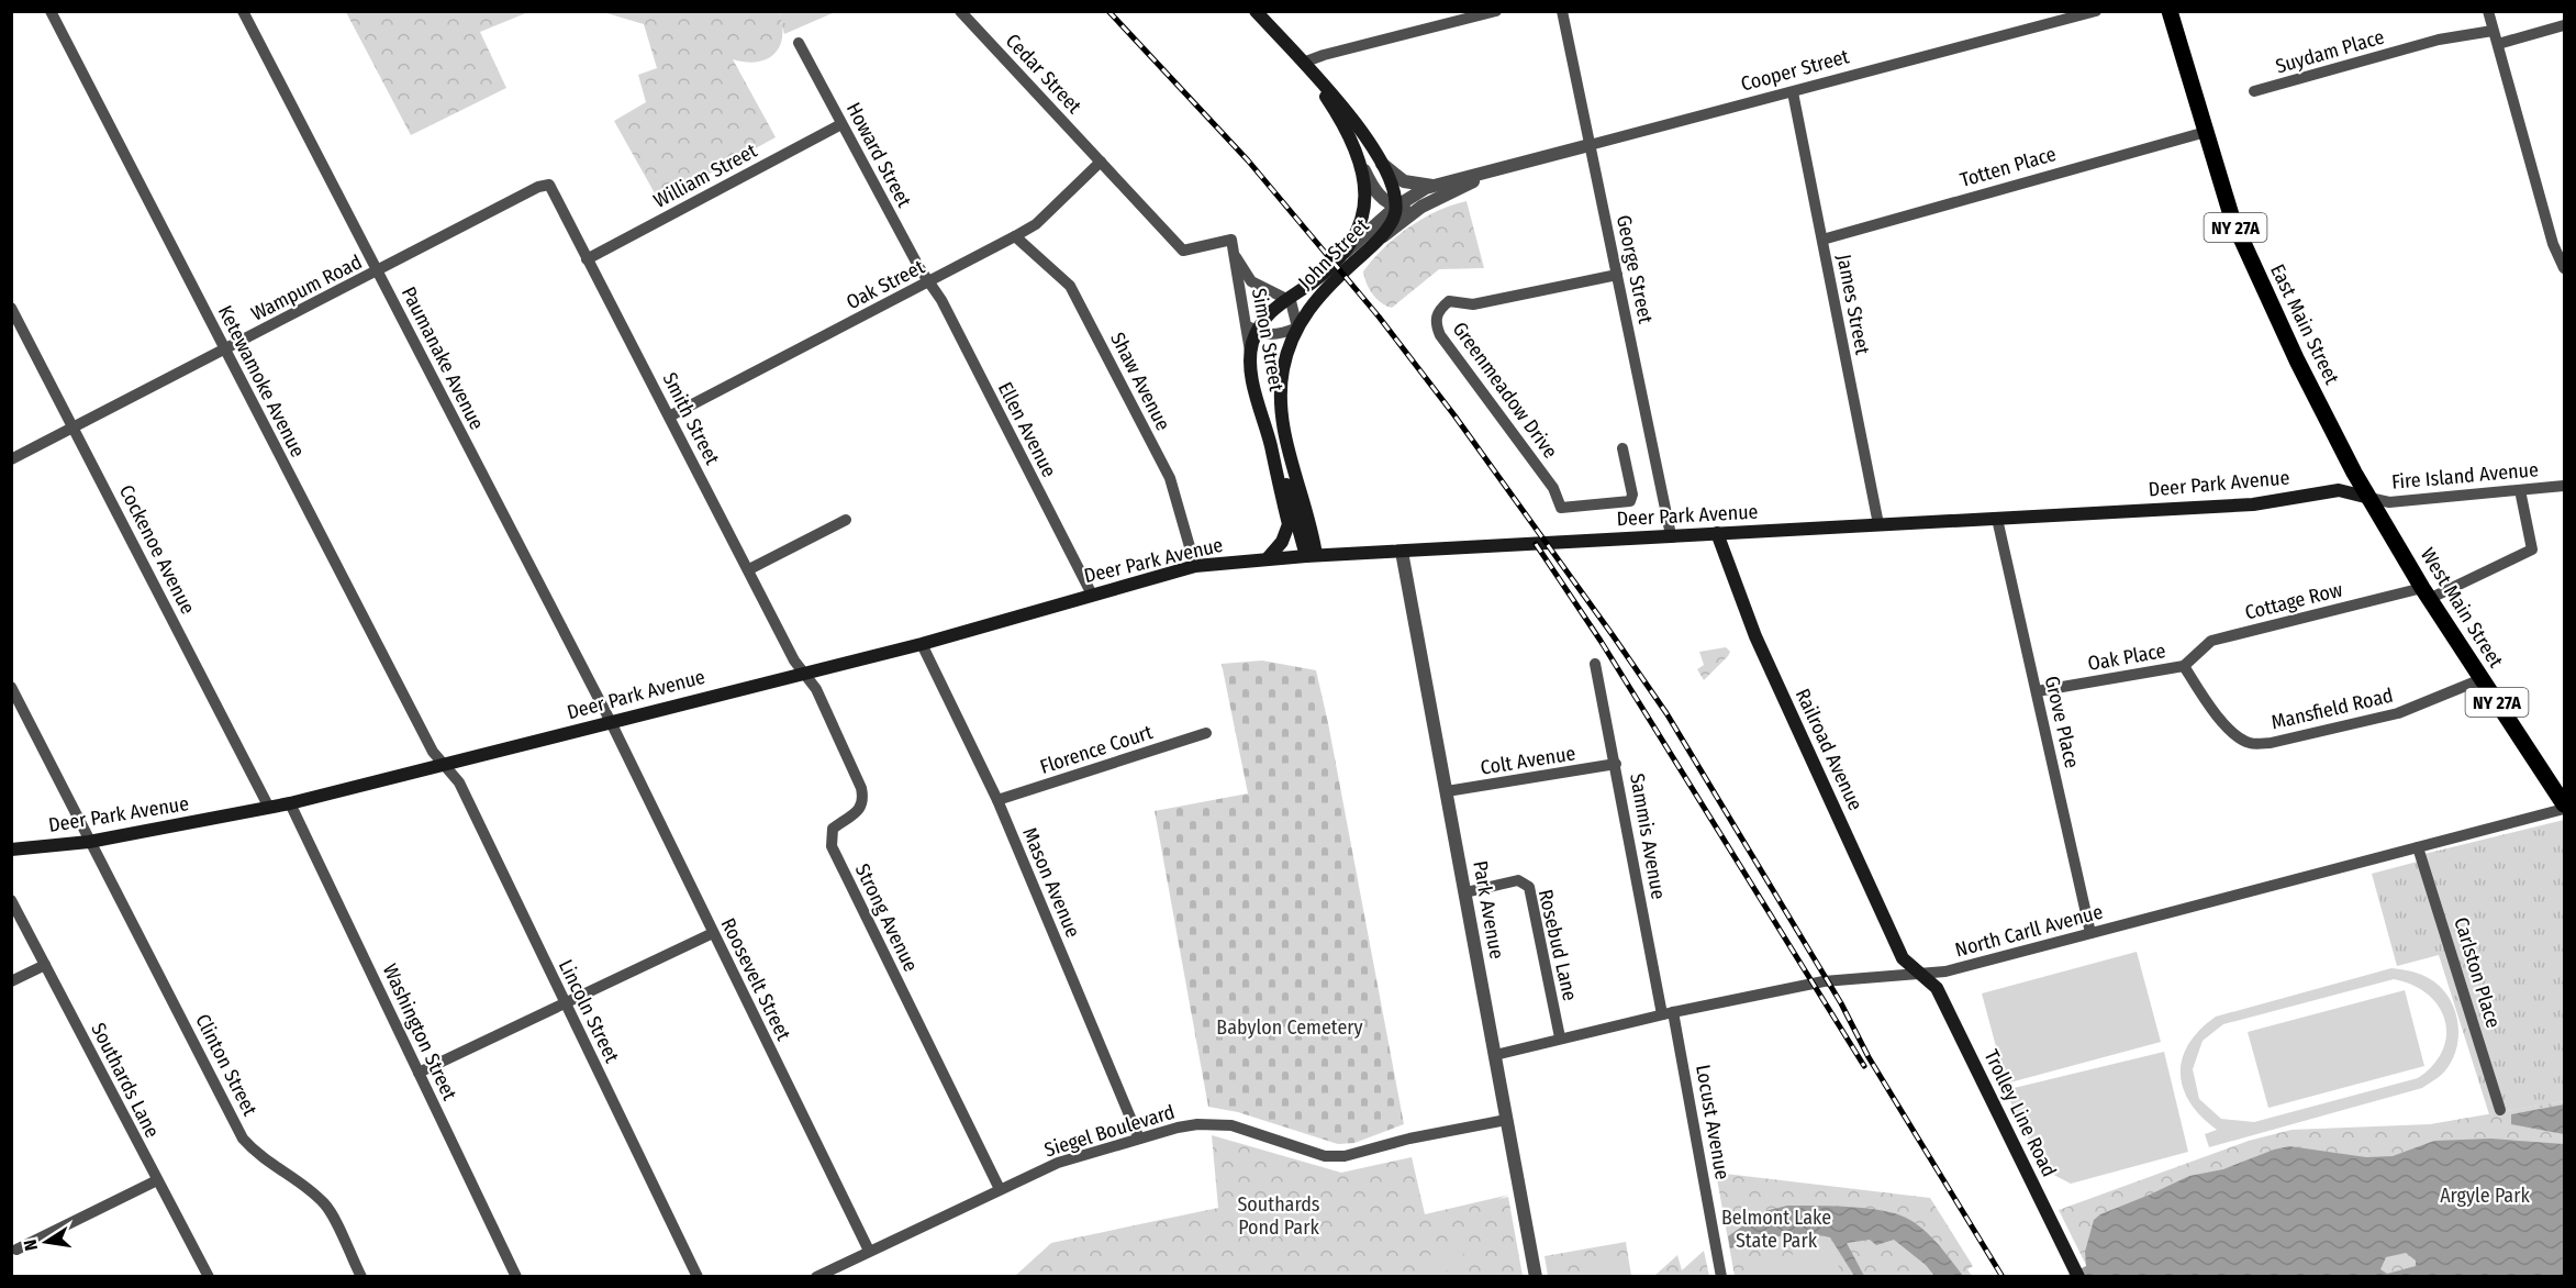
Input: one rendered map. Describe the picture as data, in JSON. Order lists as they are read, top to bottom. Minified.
{"streets":{"main road":["Cooper Street","NY 27A","John Street","East Main Street","Simon Street","Deer Park Avenue","West Main Street","Railroad Avenue","Trolley Line Road"],"street":["Suydam Place","Cedar Street","Howard Street","Totten Place","William Street","George Street","Oak Street","Wampum Road","James Street","Paumanake Avenue","Ketewamoke Avenue","Shaw Avenue","Greenmeadow Drive","Smith Street","Ellen Avenue","Fire Island Avenue","Cockenoe Avenue","Cottage Row","Oak Place","Mansfield Road","Grove Place","Florence Court","Colt Avenue","Sammis Avenue","Mason Avenue","Park Avenue","Strong Avenue","North Carll Avenue","Rosebud Lane","Carlston Place","Roosevelt Street","Lincoln Street","Washington Street","Clinton Street","Southards Lane","Locust Avenue","Siegel Boulevard"]},"crossings":[["Cooper Street","John Street"],["Cooper Street","George Street"],["Cooper Street","James Street"],["Cooper Street","Simon Street"],["Cedar Street","Oak Street"],["Cedar Street","Simon Street"],["Howard Street","William Street"],["Howard Street","Oak Street"],["Howard Street","Ellen Avenue"],["Totten Place","James Street"],["Totten Place","East Main Street"],["William Street","Smith Street"],["John Street","Simon Street"],["George Street","Greenmeadow Drive"],["George Street","Deer Park Avenue"],["Oak Street","Simon Street"],["Oak Street","Shaw Avenue"],["Oak Street","Smith Street"],["Oak Street","Ellen Avenue"],["Wampum Road","Paumanake Avenue"],["Wampum Road","Ketewamoke Avenue"],["Wampum Road","Smith Street"],["Wampum Road","Cockenoe Avenue"],["James Street","Deer Park Avenue"],["East Main Street","Fire Island Avenue"],["East Main Street","Deer Park Avenue"],["East Main Street","West Main Street"],["Simon Street","Deer Park Avenue"],["Paumanake Avenue","Deer Park Avenue"],["Paumanake Avenue","Roosevelt Street"],["Ketewamoke Avenue","Deer Park Avenue"],["Ketewamoke Avenue","Lincoln Street"],["Shaw Avenue","Deer Park Avenue"],["Smith Street","Deer Park Avenue"],["Smith Street","Strong Avenue"],["Ellen Avenue","Deer Park Avenue"],["Fire Island Avenue","Deer Park Avenue"],["Fire Island Avenue","Cottage Row"],["Fire Island Avenue","West Main Street"],["Deer Park Avenue","Cockenoe Avenue"],["Deer Park Avenue","West Main Street"],["Deer Park Avenue","Grove Place"],["Deer Park Avenue","Railroad Avenue"],["Deer Park Avenue","Mason Avenue"],["Deer Park Avenue","Park Avenue"],["Deer Park Avenue","Strong Avenue"],["Deer Park Avenue","Roosevelt Street"],["Deer Park Avenue","Lincoln Street"],["Deer Park Avenue","Washington Street"],["Deer Park Avenue","Clinton Street"],["Cottage Row","West Main Street"],["Cottage Row","Oak Place"],["Cottage Row","Mansfield Road"],["West Main Street","Mansfield Road"],["West Main Street","North Carll Avenue"],["Oak Place","Mansfield Road"],["Oak Place","Grove Place"],["Grove Place","North Carll Avenue"],["Florence Court","Mason Avenue"],["Railroad Avenue","North Carll Avenue"],["Railroad Avenue","Trolley Line Road"],["Colt Avenue","Sammis Avenue"],["Colt Avenue","Park Avenue"],["Sammis Avenue","North Carll Avenue"],["Sammis Avenue","Locust Avenue"],["Mason Avenue","Siegel Boulevard"],["Park Avenue","North Carll Avenue"],["Park Avenue","Rosebud Lane"],["Park Avenue","Siegel Boulevard"],["Strong Avenue","Siegel Boulevard"],["North Carll Avenue","Rosebud Lane"],["North Carll Avenue","Carlston Place"],["North Carll Avenue","Trolley Line Road"],["North Carll Avenue","Locust Avenue"],["Roosevelt Street","Siegel Boulevard"]],"parks":["Babylon Cemetery","Argyle Park","Southards Pond Park","Belmont Lake State Park"],"north":"left"}
